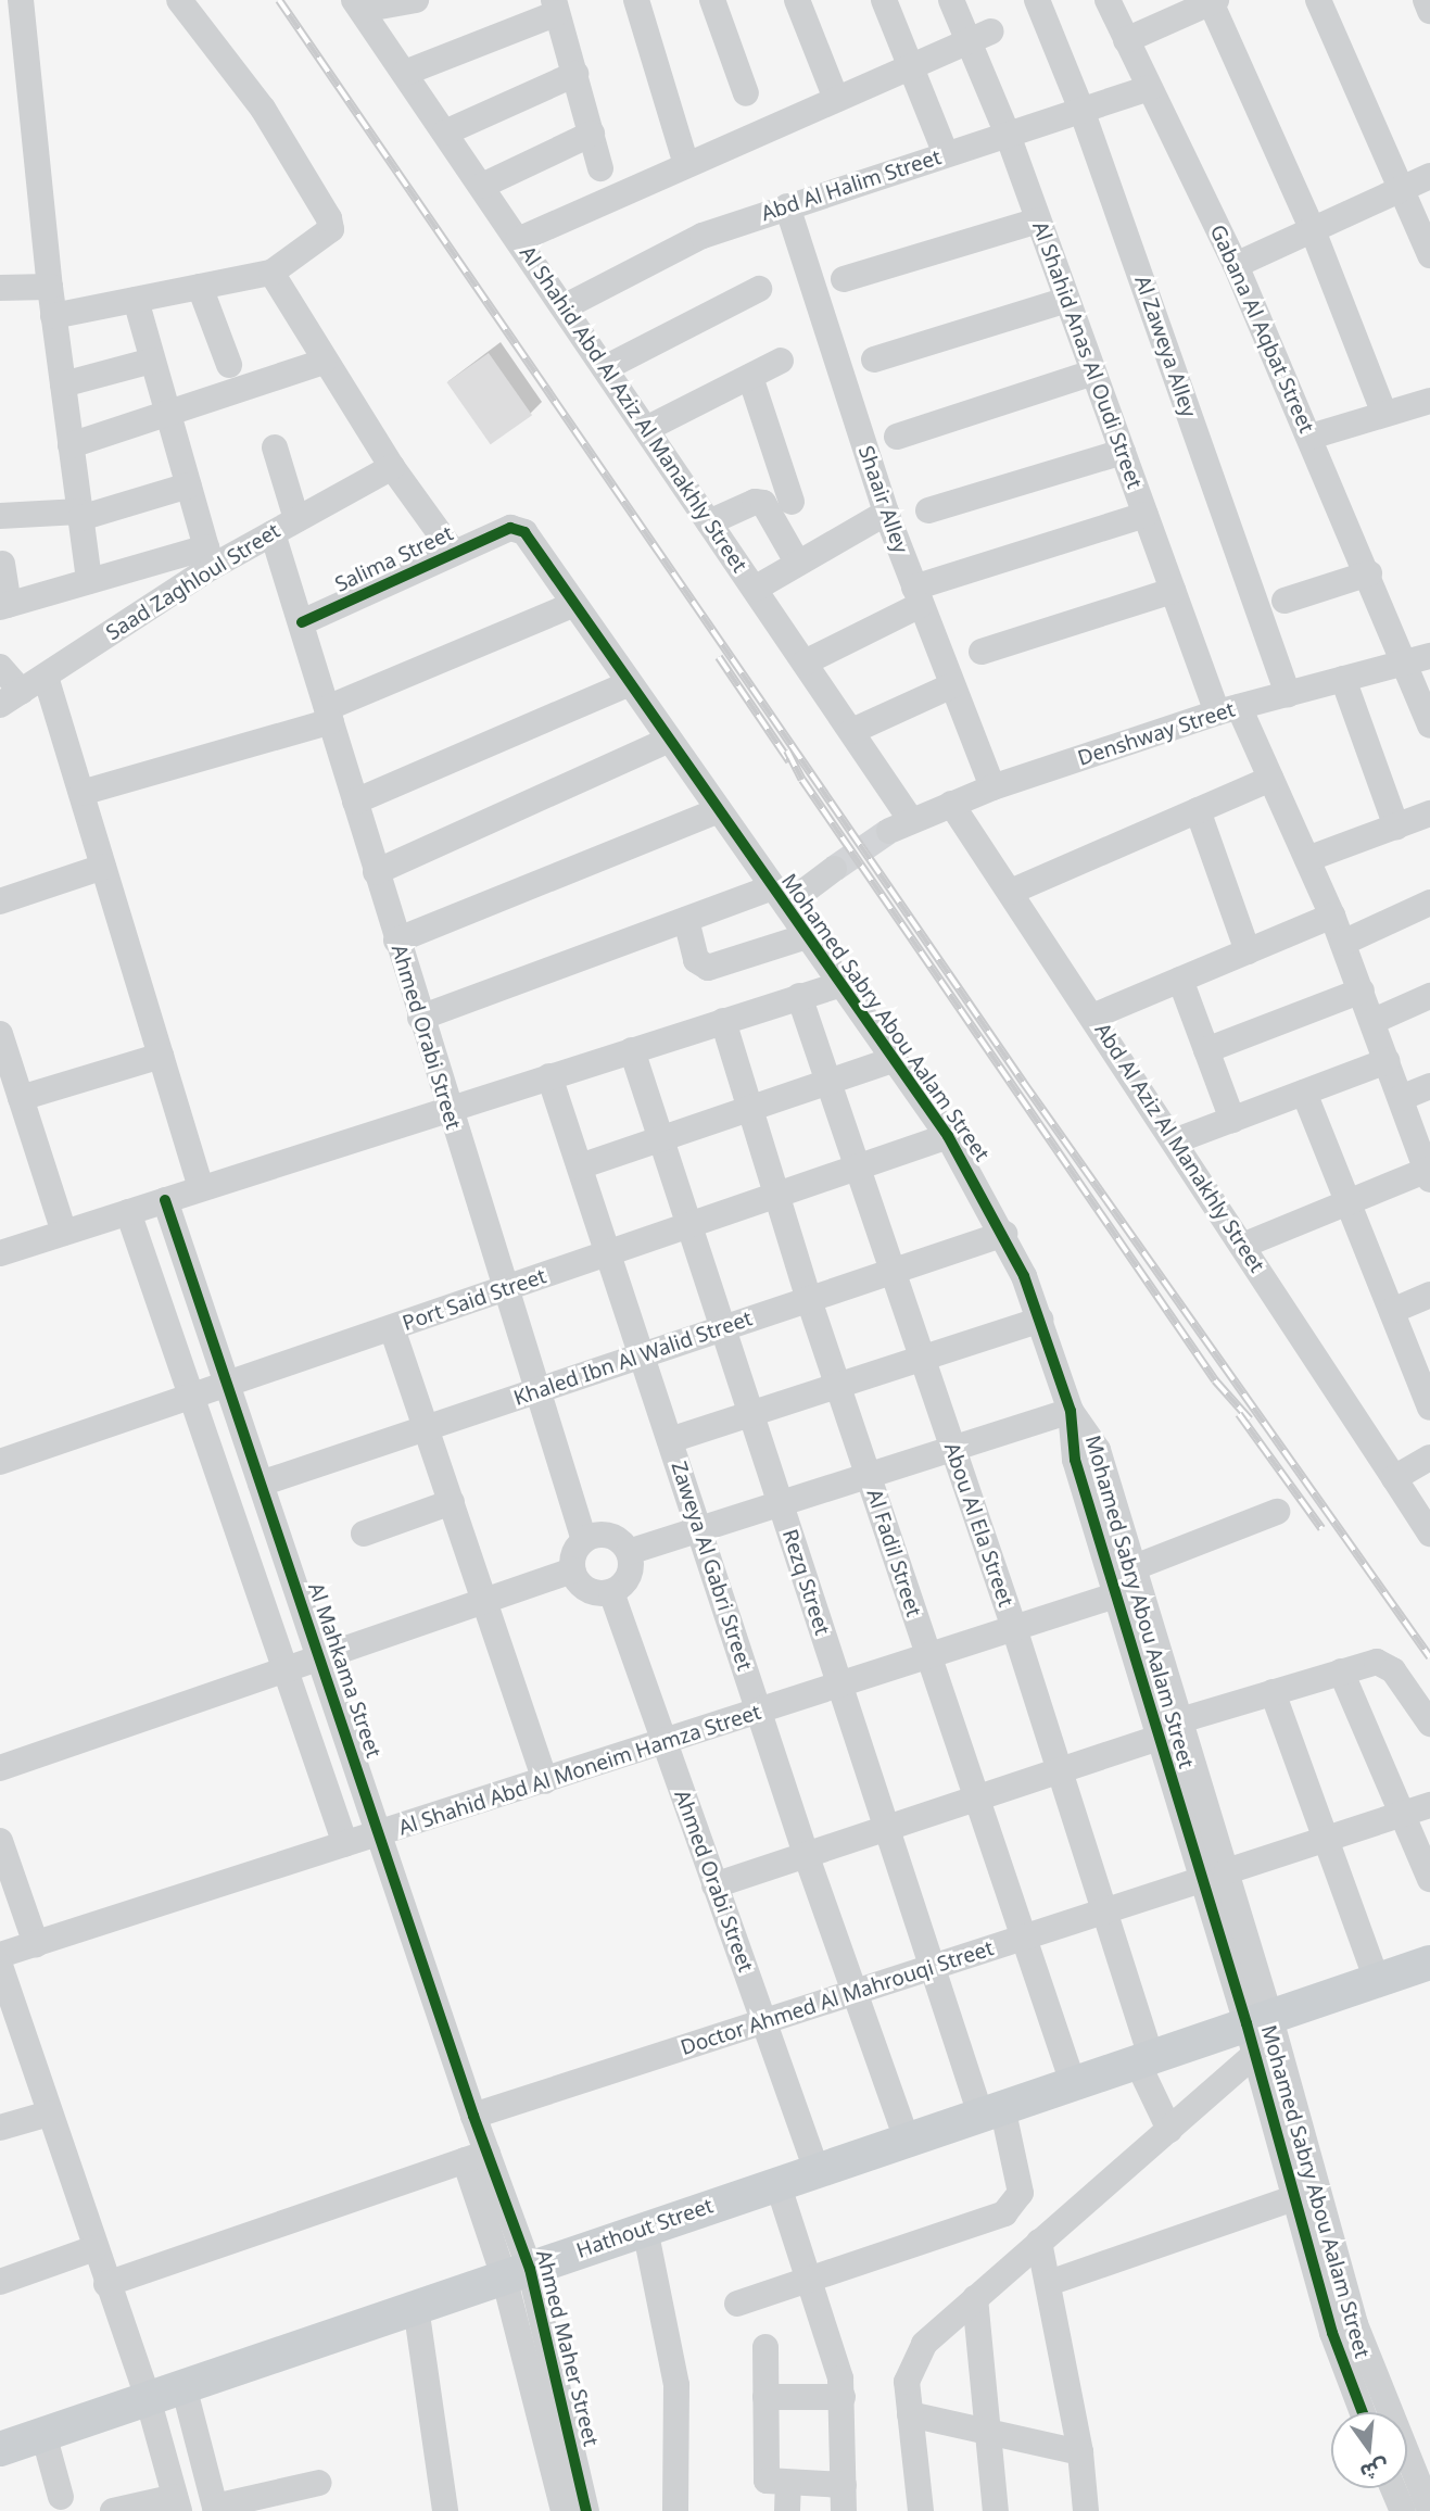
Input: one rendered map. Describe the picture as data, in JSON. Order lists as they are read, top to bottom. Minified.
{"streets":{"main road":["Hathout Street"],"street":["Abd Al Halim Street","Gabana Al Aqbat Street","Al Zaweya Alley","Al Shahid Anas Al Oudi Street","Al Shahid Abd Al Aziz Al Manakhly Street","Shaair Alley","Salima Street","Saad Zaghloul Street","Denshway Street","Mohamed Sabry Abou Aalam Street","Ahmed Orabi Street","Abd Al Aziz Al Manakhly Street","Port Said Street","Khaled Ibn Al Walid Street","Abou Al Ela Street","Al Fadil Street","Zaweya Al Gabri Street","Rezq Street","Al Mahkama Street","Al Shahid Abd Al Moneim Hamza Street","Doctor Ahmed Al Mahrouqi Street","Ahmed Maher Street"]},"crossings":[["Abd Al Halim Street","Gabana Al Aqbat Street"],["Abd Al Halim Street","Al Zaweya Alley"],["Abd Al Halim Street","Al Shahid Anas Al Oudi Street"],["Abd Al Halim Street","Al Shahid Abd Al Aziz Al Manakhly Street"],["Abd Al Halim Street","Shaair Alley"],["Gabana Al Aqbat Street","Denshway Street"],["Al Zaweya Alley","Denshway Street"],["Al Shahid Anas Al Oudi Street","Denshway Street"],["Al Shahid Abd Al Aziz Al Manakhly Street","Denshway Street"],["Shaair Alley","Denshway Street"],["Salima Street","Mohamed Sabry Abou Aalam Street"],["Salima Street","Ahmed Orabi Street"],["Saad Zaghloul Street","Ahmed Orabi Street"],["Denshway Street","Abd Al Aziz Al Manakhly Street"],["Mohamed Sabry Abou Aalam Street","Port Said Street"],["Mohamed Sabry Abou Aalam Street","Khaled Ibn Al Walid Street"],["Mohamed Sabry Abou Aalam Street","Al Shahid Abd Al Moneim Hamza Street"],["Mohamed Sabry Abou Aalam Street","Doctor Ahmed Al Mahrouqi Street"],["Mohamed Sabry Abou Aalam Street","Hathout Street"],["Ahmed Orabi Street","Port Said Street"],["Ahmed Orabi Street","Khaled Ibn Al Walid Street"],["Ahmed Orabi Street","Al Shahid Abd Al Moneim Hamza Street"],["Ahmed Orabi Street","Doctor Ahmed Al Mahrouqi Street"],["Ahmed Orabi Street","Hathout Street"],["Port Said Street","Abou Al Ela Street"],["Port Said Street","Al Fadil Street"],["Port Said Street","Zaweya Al Gabri Street"],["Port Said Street","Rezq Street"],["Port Said Street","Al Mahkama Street"],["Khaled Ibn Al Walid Street","Abou Al Ela Street"],["Khaled Ibn Al Walid Street","Al Fadil Street"],["Khaled Ibn Al Walid Street","Zaweya Al Gabri Street"],["Khaled Ibn Al Walid Street","Rezq Street"],["Khaled Ibn Al Walid Street","Al Mahkama Street"],["Abou Al Ela Street","Al Shahid Abd Al Moneim Hamza Street"],["Abou Al Ela Street","Doctor Ahmed Al Mahrouqi Street"],["Abou Al Ela Street","Hathout Street"],["Al Fadil Street","Al Shahid Abd Al Moneim Hamza Street"],["Al Fadil Street","Doctor Ahmed Al Mahrouqi Street"],["Al Fadil Street","Hathout Street"],["Zaweya Al Gabri Street","Al Shahid Abd Al Moneim Hamza Street"],["Zaweya Al Gabri Street","Doctor Ahmed Al Mahrouqi Street"],["Zaweya Al Gabri Street","Hathout Street"],["Rezq Street","Al Shahid Abd Al Moneim Hamza Street"],["Rezq Street","Doctor Ahmed Al Mahrouqi Street"],["Rezq Street","Hathout Street"],["Al Mahkama Street","Al Shahid Abd Al Moneim Hamza Street"],["Al Mahkama Street","Doctor Ahmed Al Mahrouqi Street"],["Al Mahkama Street","Ahmed Maher Street"],["Hathout Street","Ahmed Maher Street"]],"north":"bottom"}
